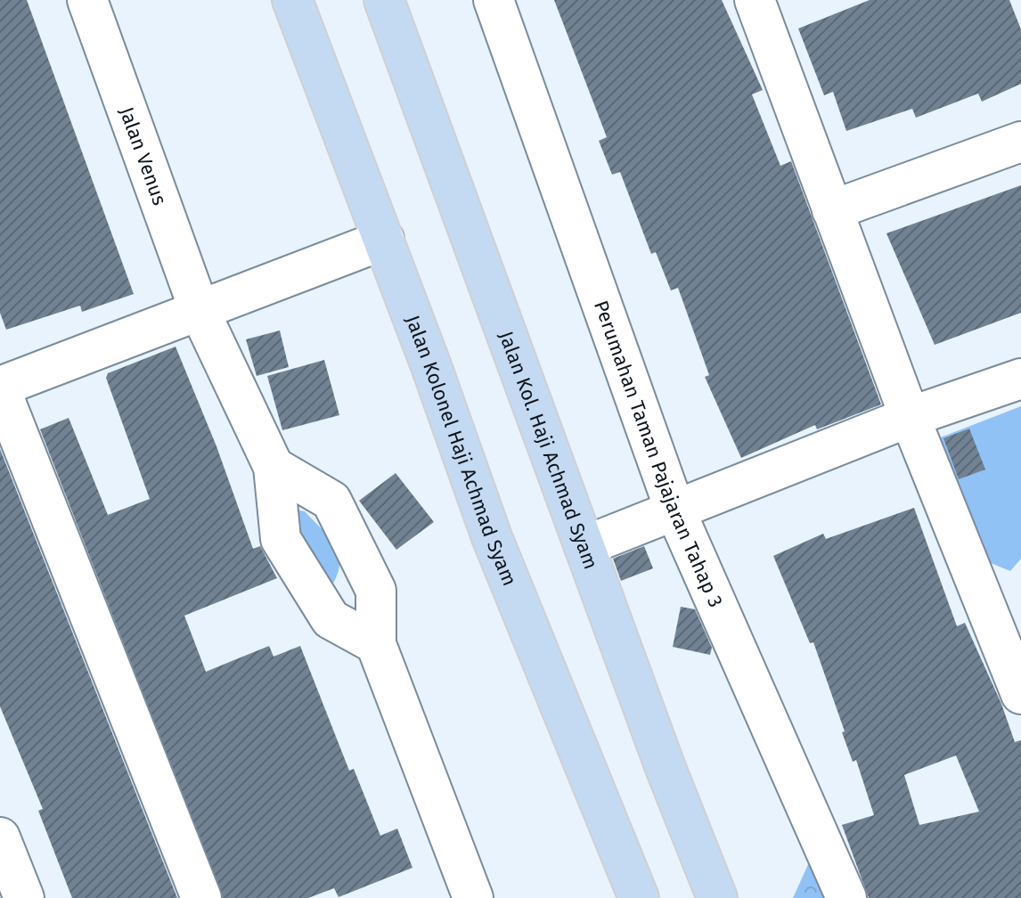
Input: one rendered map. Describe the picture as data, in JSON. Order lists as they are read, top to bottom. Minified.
{"streets":{"main road":["Jalan Kol. Haji Achmad Syam","Jalan Kolonel Haji Achmad Syam"],"street":["Jalan Venus","Perumahan Taman Pajajaran Tahap 3"]}}
